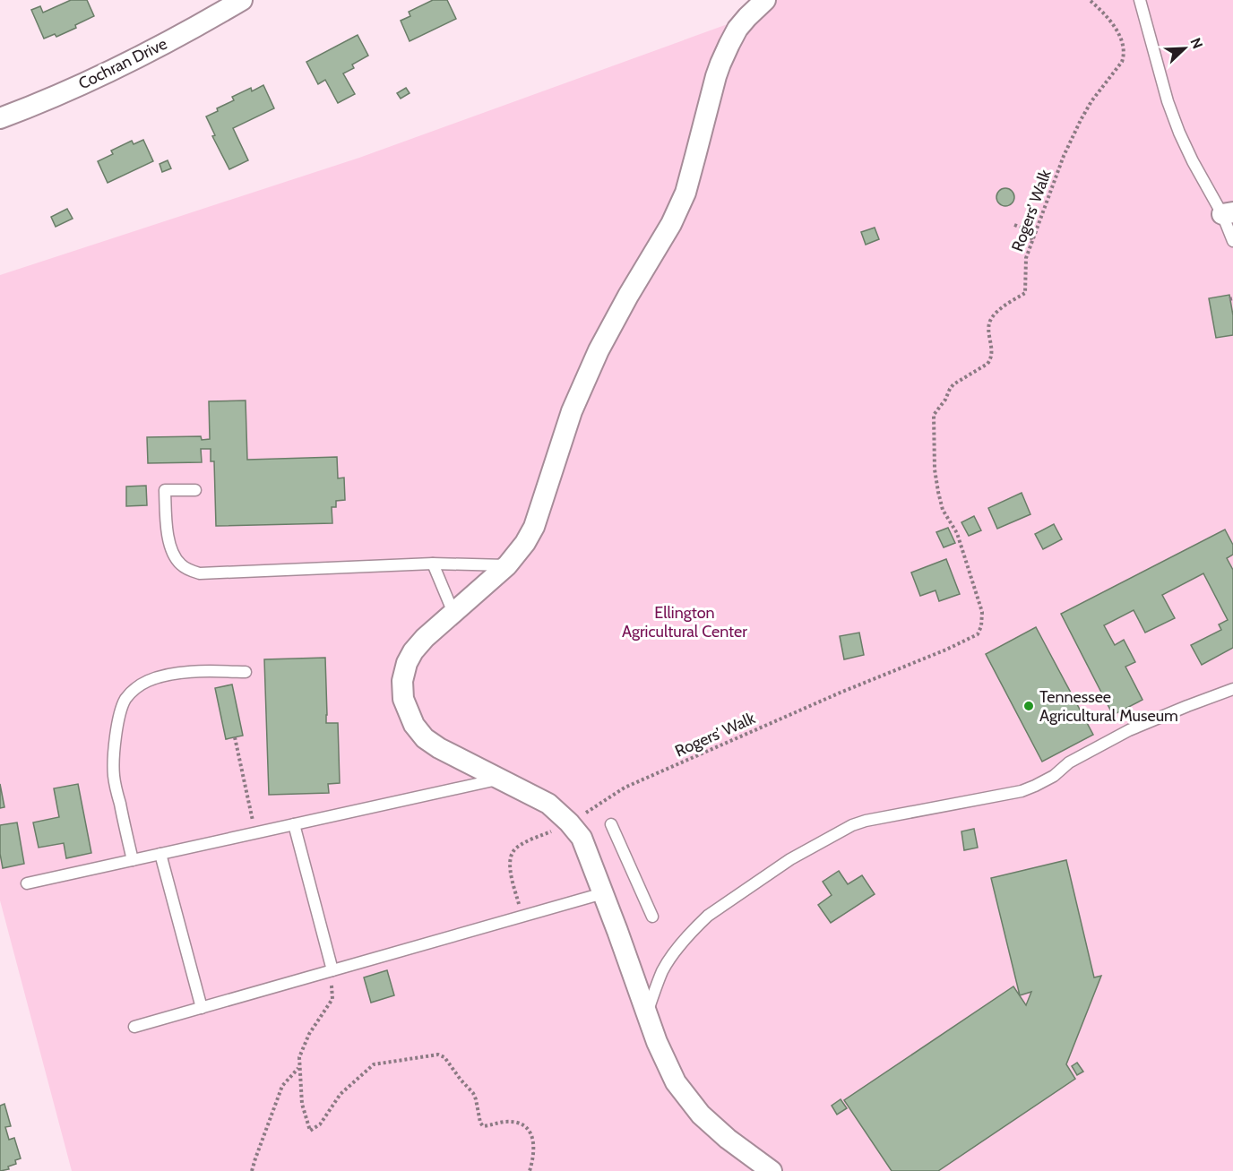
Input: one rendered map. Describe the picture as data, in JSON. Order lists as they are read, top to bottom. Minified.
{"streets":{"street":["Cochran Drive"],"path":["Rogers’ Walk"]},"parks":["Ellington Agricultural Center"],"places":["Tennessee Agricultural Museum"],"north":"top right"}
